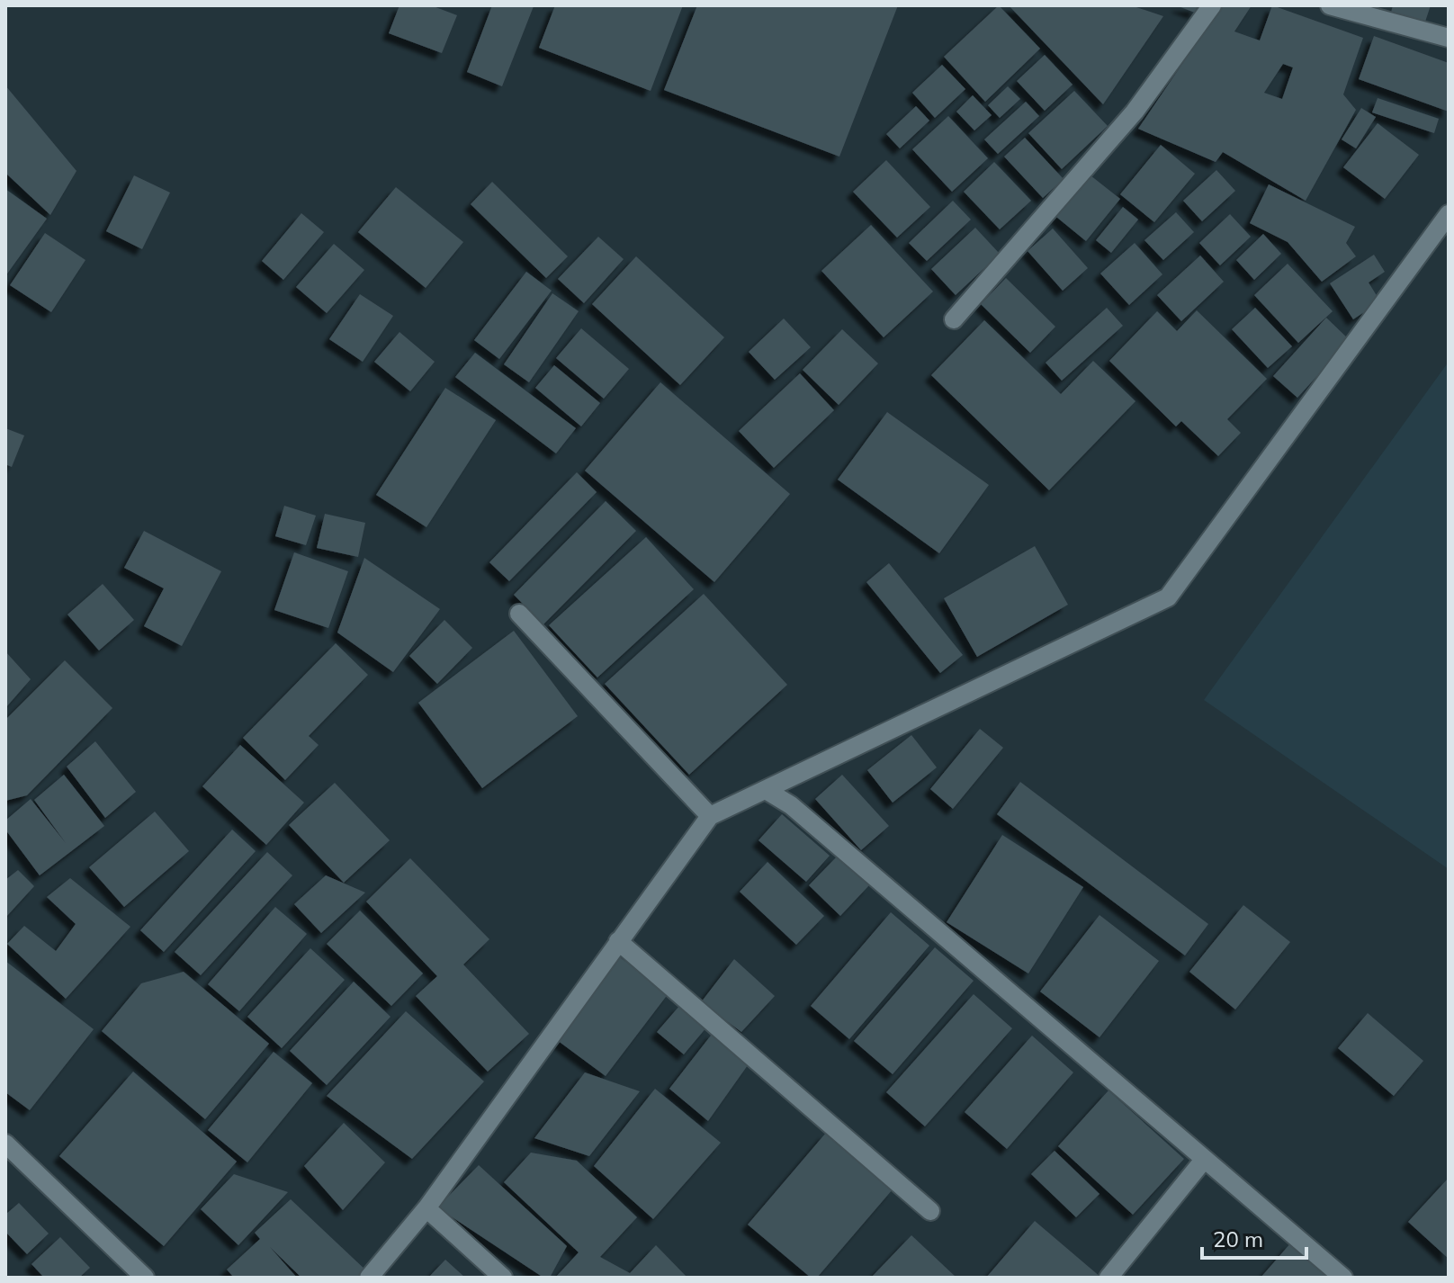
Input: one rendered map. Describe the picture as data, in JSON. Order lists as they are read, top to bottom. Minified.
{"scale_bar":"20 m"}
